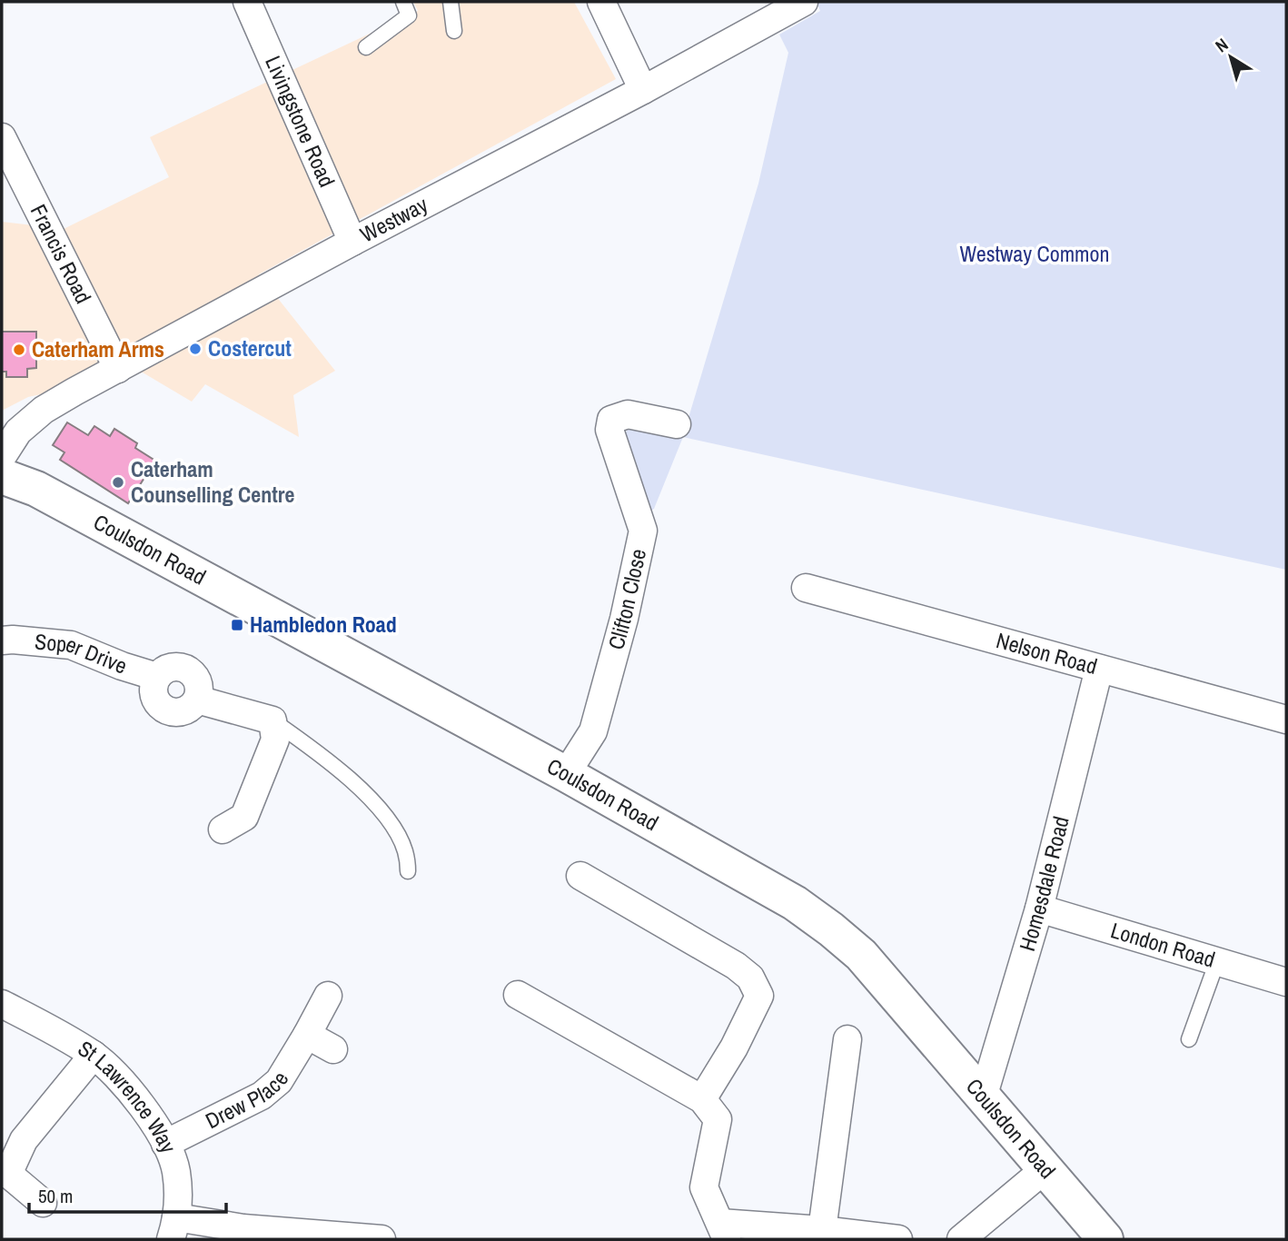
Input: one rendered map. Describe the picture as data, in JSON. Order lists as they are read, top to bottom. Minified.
{"streets":{"street":["Livingstone Road","Westway","Francis Road","Coulsdon Road","Clifton Close","Nelson Road","Soper Drive","Homesdale Road","London Road","Drew Place","St Lawrence Way"]},"crossings":[["Livingstone Road","Westway"],["Westway","Francis Road"],["Coulsdon Road","Clifton Close"],["Coulsdon Road","Homesdale Road"],["Nelson Road","Homesdale Road"],["Homesdale Road","London Road"],["Drew Place","St Lawrence Way"]],"parks":["Westway Common"],"places":{"other":["Costercut","Caterham Arms","Caterham Counselling Centre"],"transit":["Hambledon Road"]},"scale_bar":"50 m","north":"top left"}
